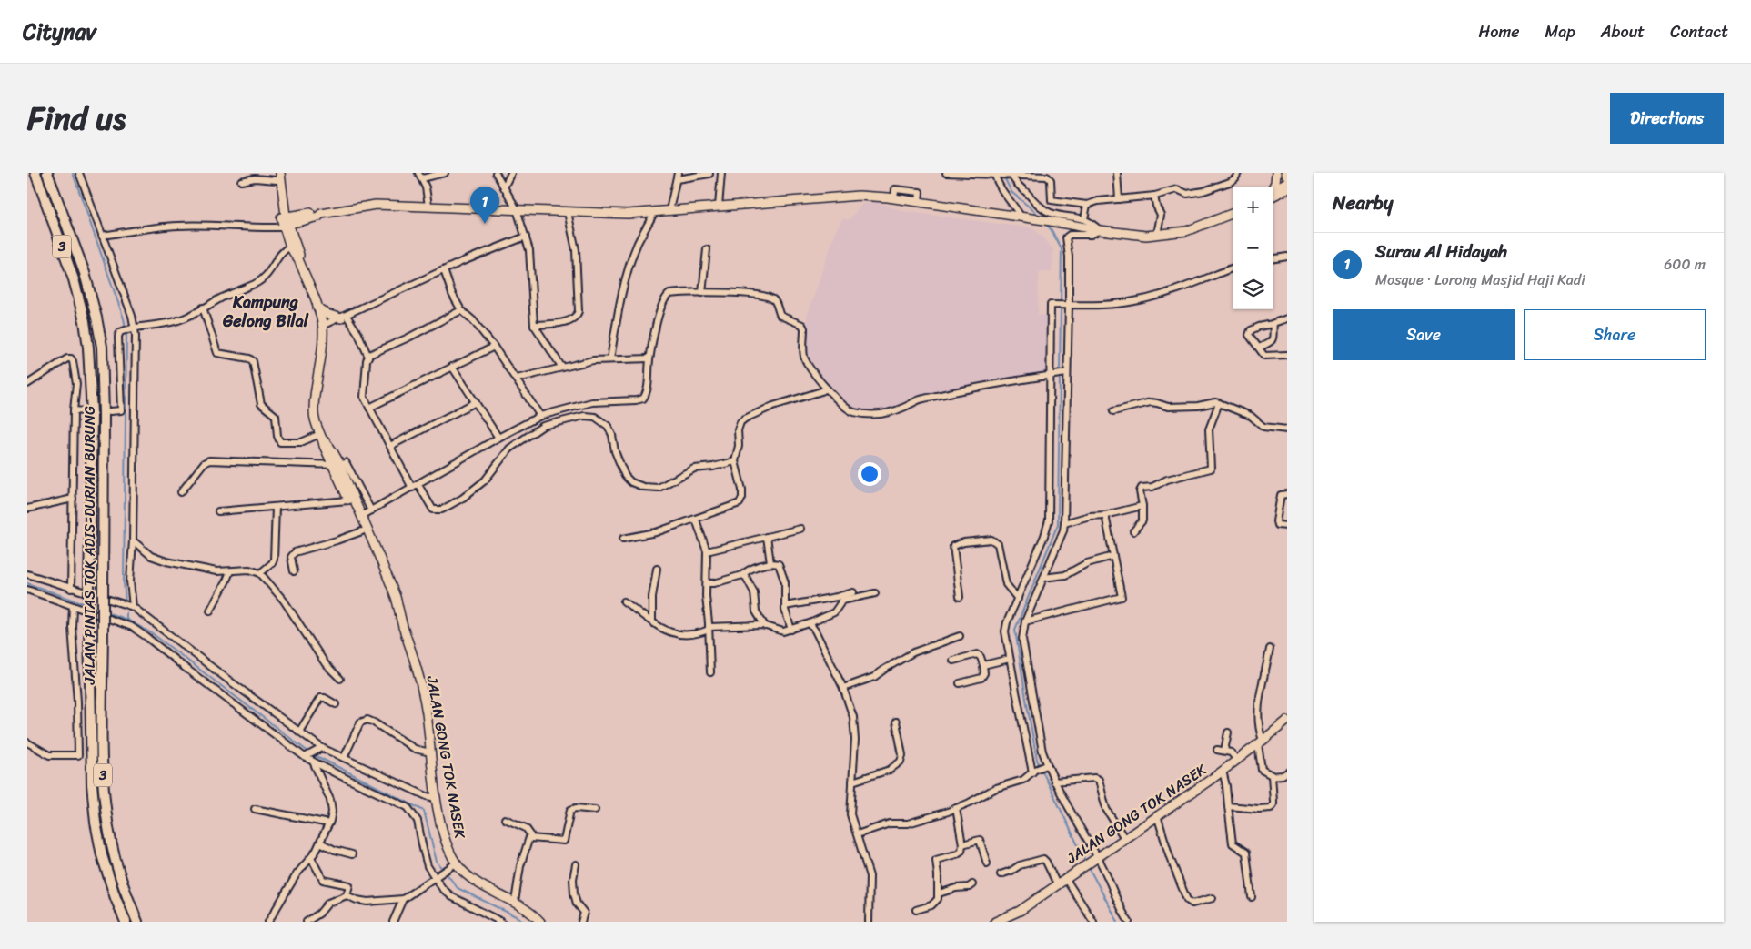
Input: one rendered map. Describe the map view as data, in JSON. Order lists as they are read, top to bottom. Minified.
{"streets":{"main road":["3","JALAN PINTAS TOK ADIS-DURIAN BURUNG","JALAN GONG TOK NASEK"]},"districts":["Kampung Gelong Bilal"],"page":{"header":"Citynav","nav":["Home","Map","About","Contact"],"title":"Find us","buttons":["Directions",["Save","Share"]],"heading":"Nearby","map_buttons":["+","−"],"pins":"1","list":[{"mark":"1","name":"Surau Al Hidayah","note":"Mosque · Lorong Masjid Haji Kadi","value":"600 m"}]}}
